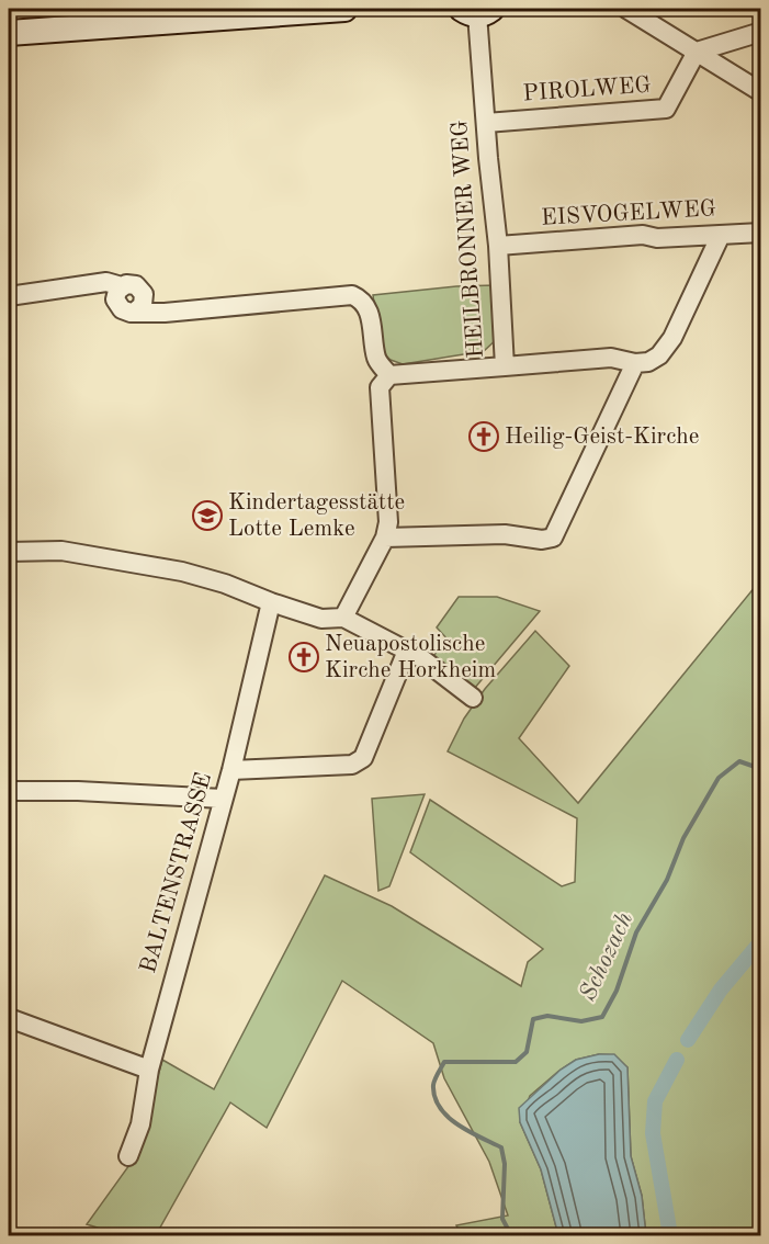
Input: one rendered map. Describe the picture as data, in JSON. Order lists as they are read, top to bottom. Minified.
{"streets":{"street":["PIROLWEG","EISVOGELWEG","HEILBRONNER WEG","BALTENSTRASSE"]},"crossings":[["PIROLWEG","HEILBRONNER WEG"],["EISVOGELWEG","HEILBRONNER WEG"]],"water":["Schozach"],"places":{"church":["Heilig-Geist-Kirche","Neuapostolische Kirche Horkheim"],"school or university":["Kindertagesstätte Lotte Lemke"]}}
